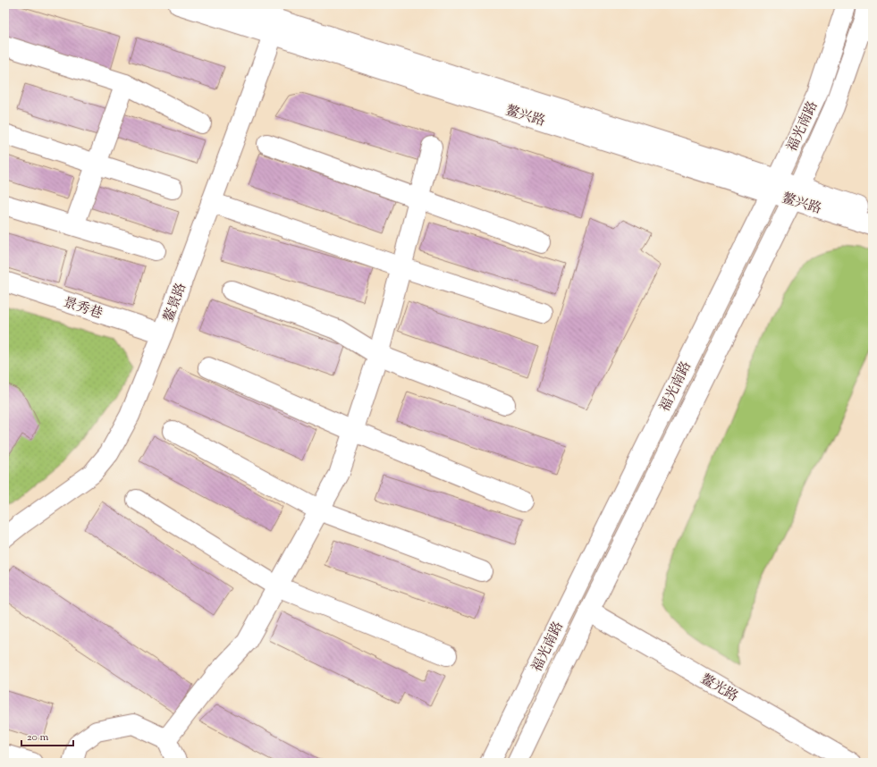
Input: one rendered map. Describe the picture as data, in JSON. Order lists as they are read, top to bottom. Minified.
{"streets":{"main road":["鳌兴路","福光南路","鳌景路","景秀巷","鳌光路"]},"crossings":[["鳌兴路","福光南路"],["鳌兴路","鳌景路"],["福光南路","鳌光路"],["鳌景路","景秀巷"]],"scale_bar":"20 m"}
